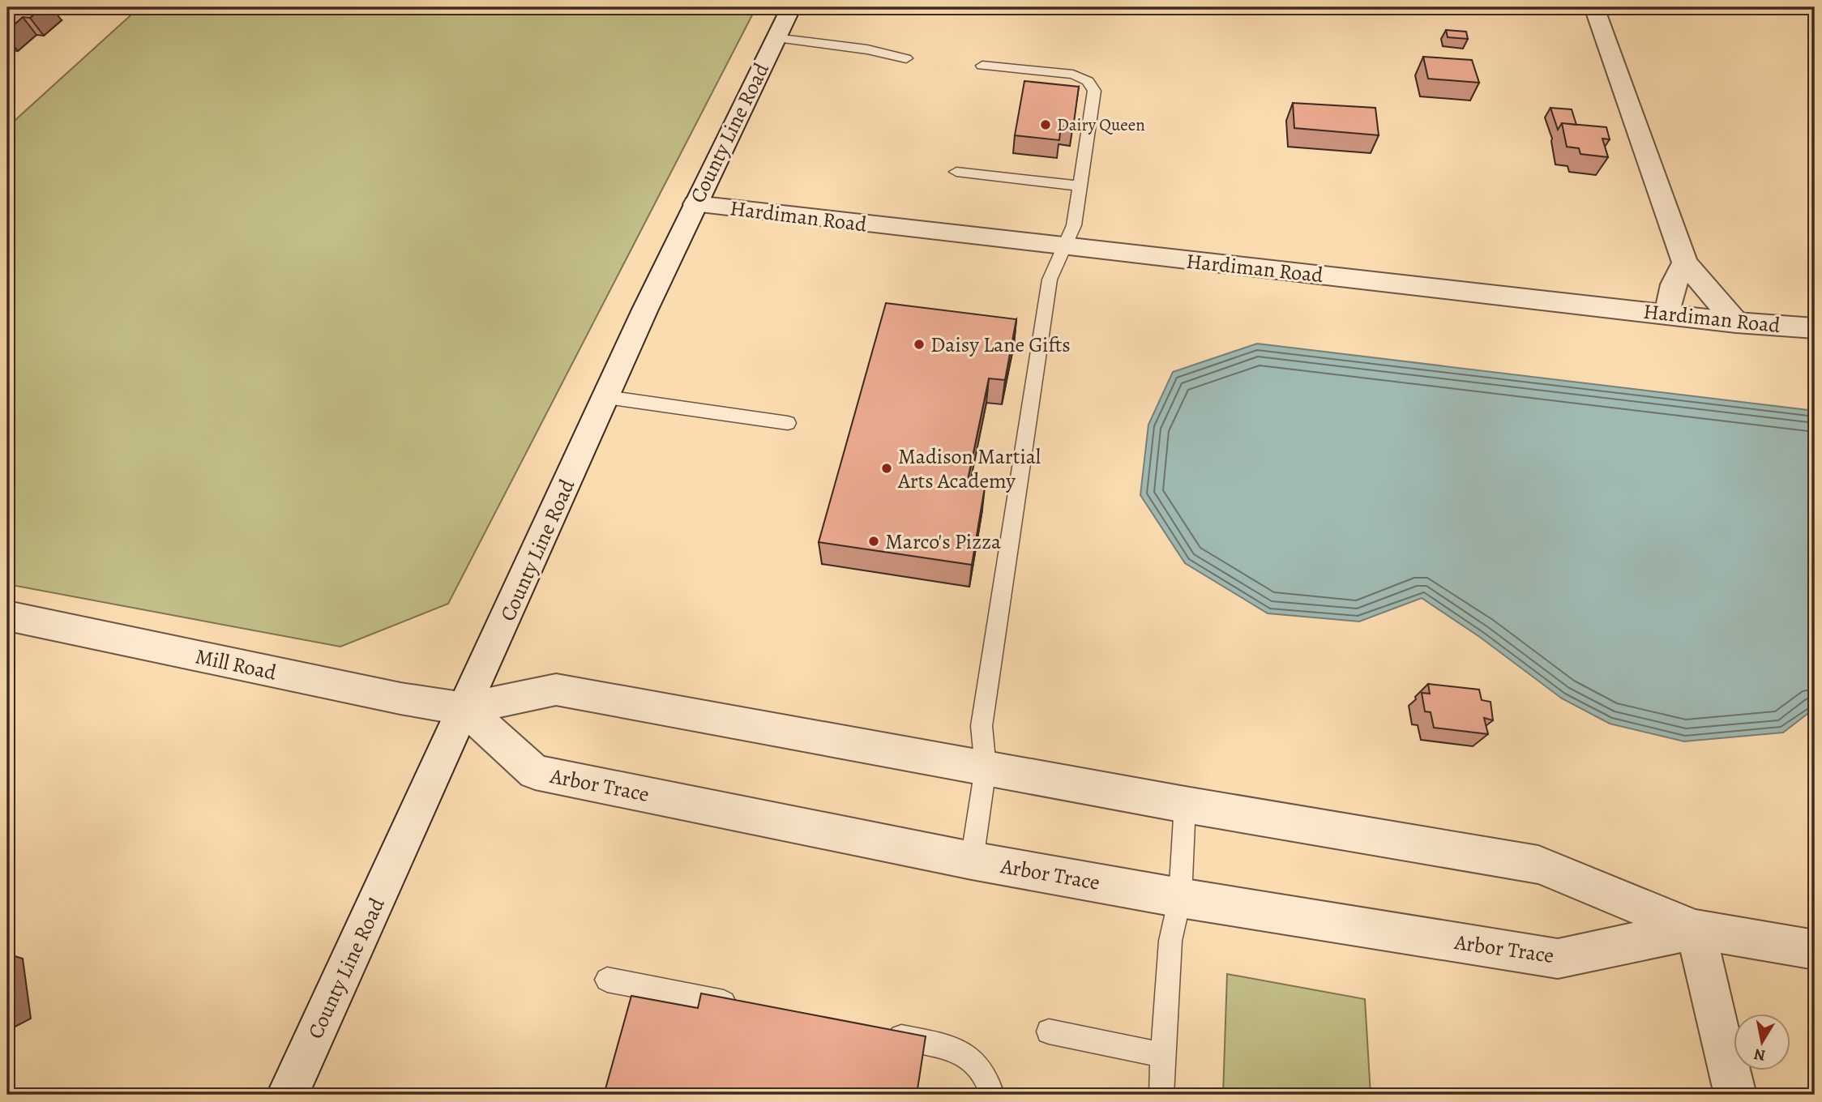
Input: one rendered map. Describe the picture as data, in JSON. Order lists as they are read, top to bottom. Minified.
{"streets":{"street":["County Line Road","Hardiman Road","Mill Road","Arbor Trace"]},"crossings":[["County Line Road","Hardiman Road"],["County Line Road","Mill Road"],["County Line Road","Arbor Trace"],["Mill Road","Arbor Trace"]],"places":["Dairy Queen","Daisy Lane Gifts","Madison Martial Arts Academy","Marco's Pizza"],"north":"bottom"}
